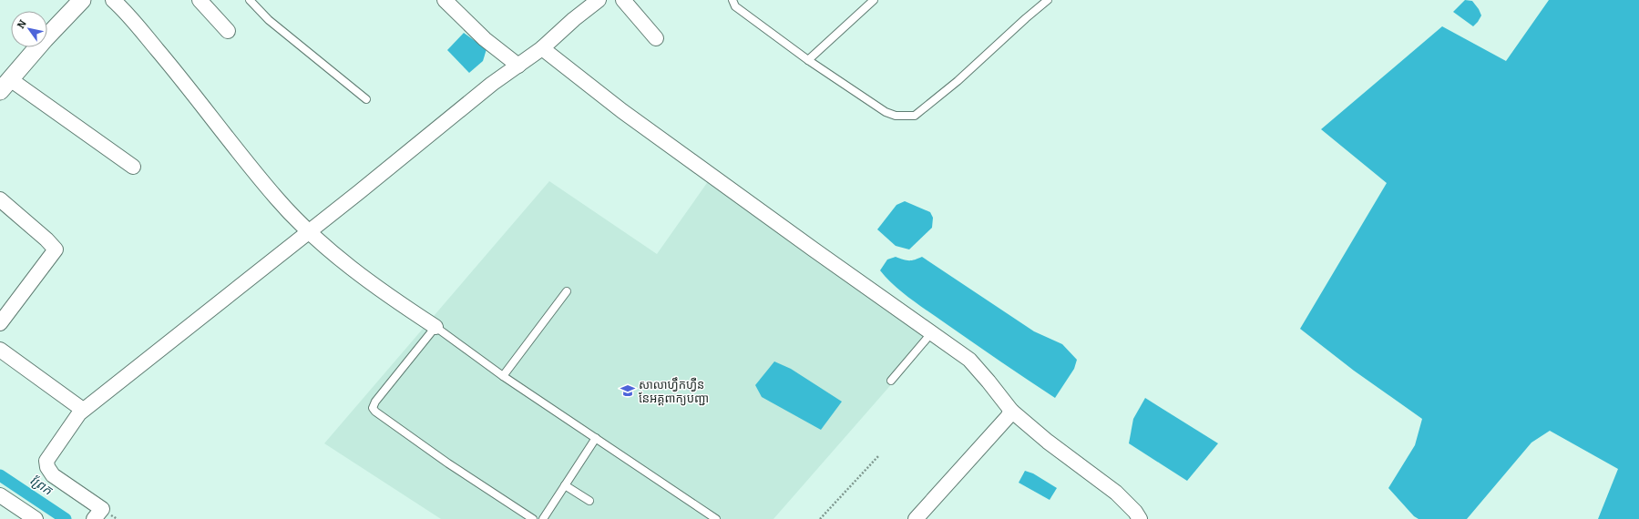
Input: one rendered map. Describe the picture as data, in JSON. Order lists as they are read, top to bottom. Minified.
{"water":["ព្រែក"],"places":{"school or university":["សាលាហ្វឹកហ្វឺន នែអគ្គពាក្យបញ្ជា"]},"north":"top left"}
